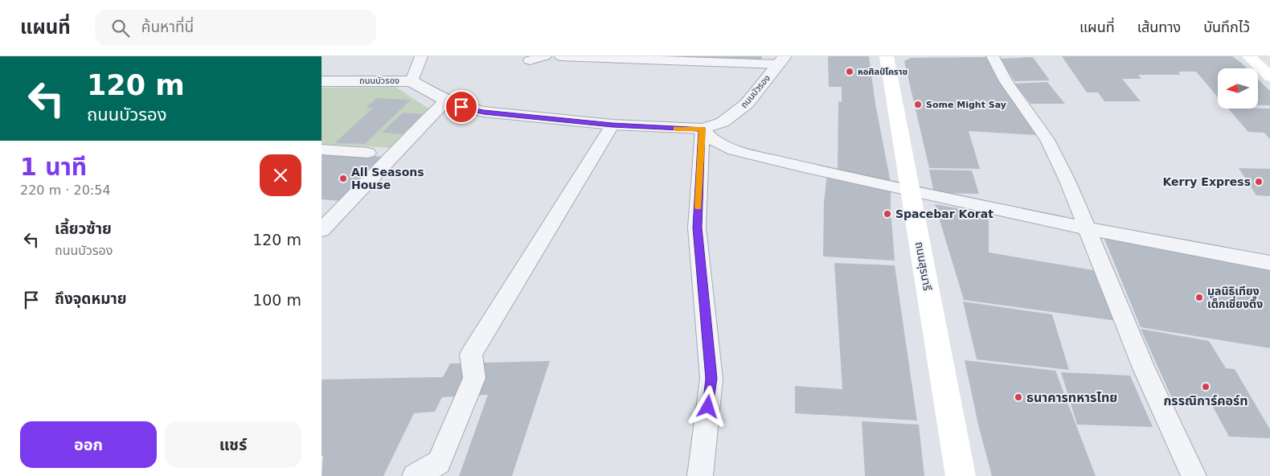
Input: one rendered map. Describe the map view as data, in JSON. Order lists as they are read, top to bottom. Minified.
{"streets":{"main road":["ถนนสุรนารี"],"street":["ถนนบัวรอง"]},"places":["หอศิลป์โคราช","Some Might Say","All Seasons House","Kerry Express","Spacebar Korat","มูลนิธิเทียง เต็กเซี่ยงตึ๊ง","กรรณิการ์คอร์ท","ธนาคารทหารไทย"],"north":"left","page":{"header":"แผนที่","search":"ค้นหาที่นี่","nav":["แผนที่","เส้นทาง","บันทึกไว้"],"turn":["120 m","ถนนบัวรอง"],"heading":["1 นาที","220 m · 20:54"],"list":[{"name":"เลี้ยวซ้าย","note":"ถนนบัวรอง","value":"120 m"},{"name":"ถึงจุดหมาย","value":"100 m"}],"buttons":["ออก","แชร์"]}}
